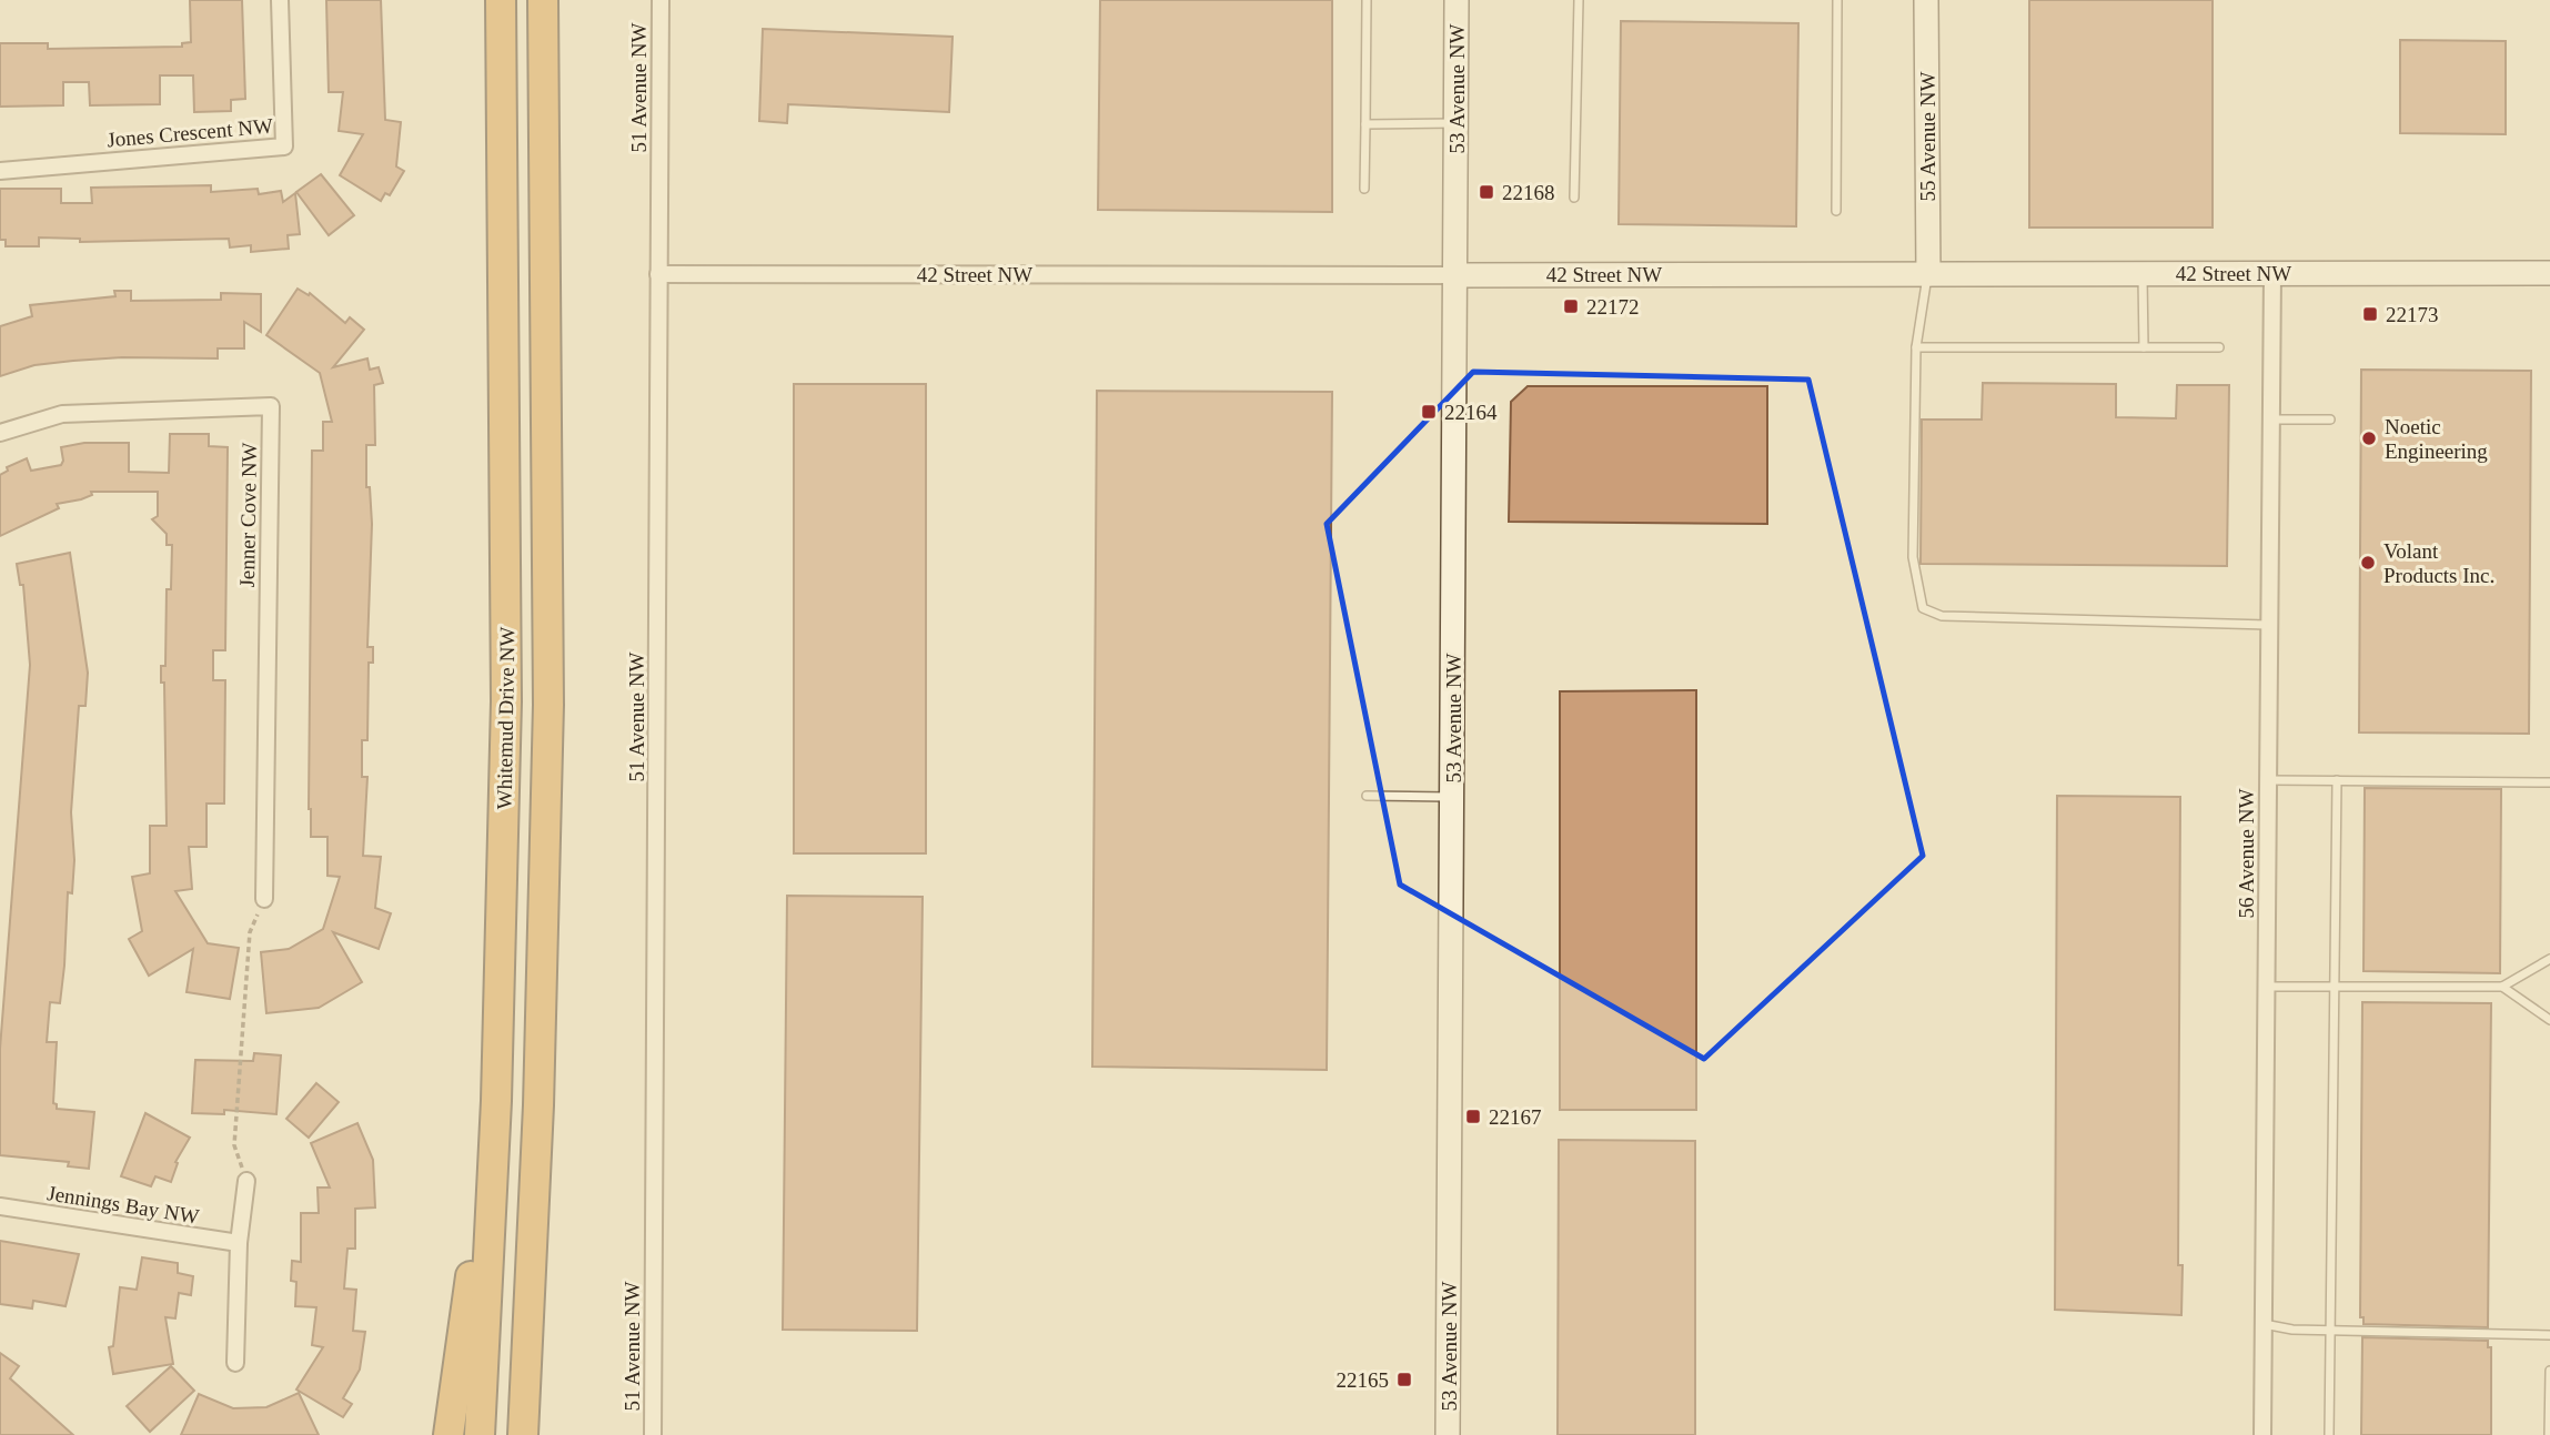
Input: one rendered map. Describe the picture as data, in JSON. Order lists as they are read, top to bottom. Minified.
{"streets":{"highway":["Whitemud Drive NW"],"street":["51 Avenue NW","53 Avenue NW","Jones Crescent NW","55 Avenue NW","42 Street NW","Jenner Cove NW","56 Avenue NW","Jennings Bay NW"]},"crossings":[["51 Avenue NW","42 Street NW"],["53 Avenue NW","42 Street NW"],["55 Avenue NW","42 Street NW"],["42 Street NW","56 Avenue NW"]],"places":{"transit":["22168","22172","22173","22164","22167","22165"],"other":["Noetic Engineering","Volant Products Inc."]}}
